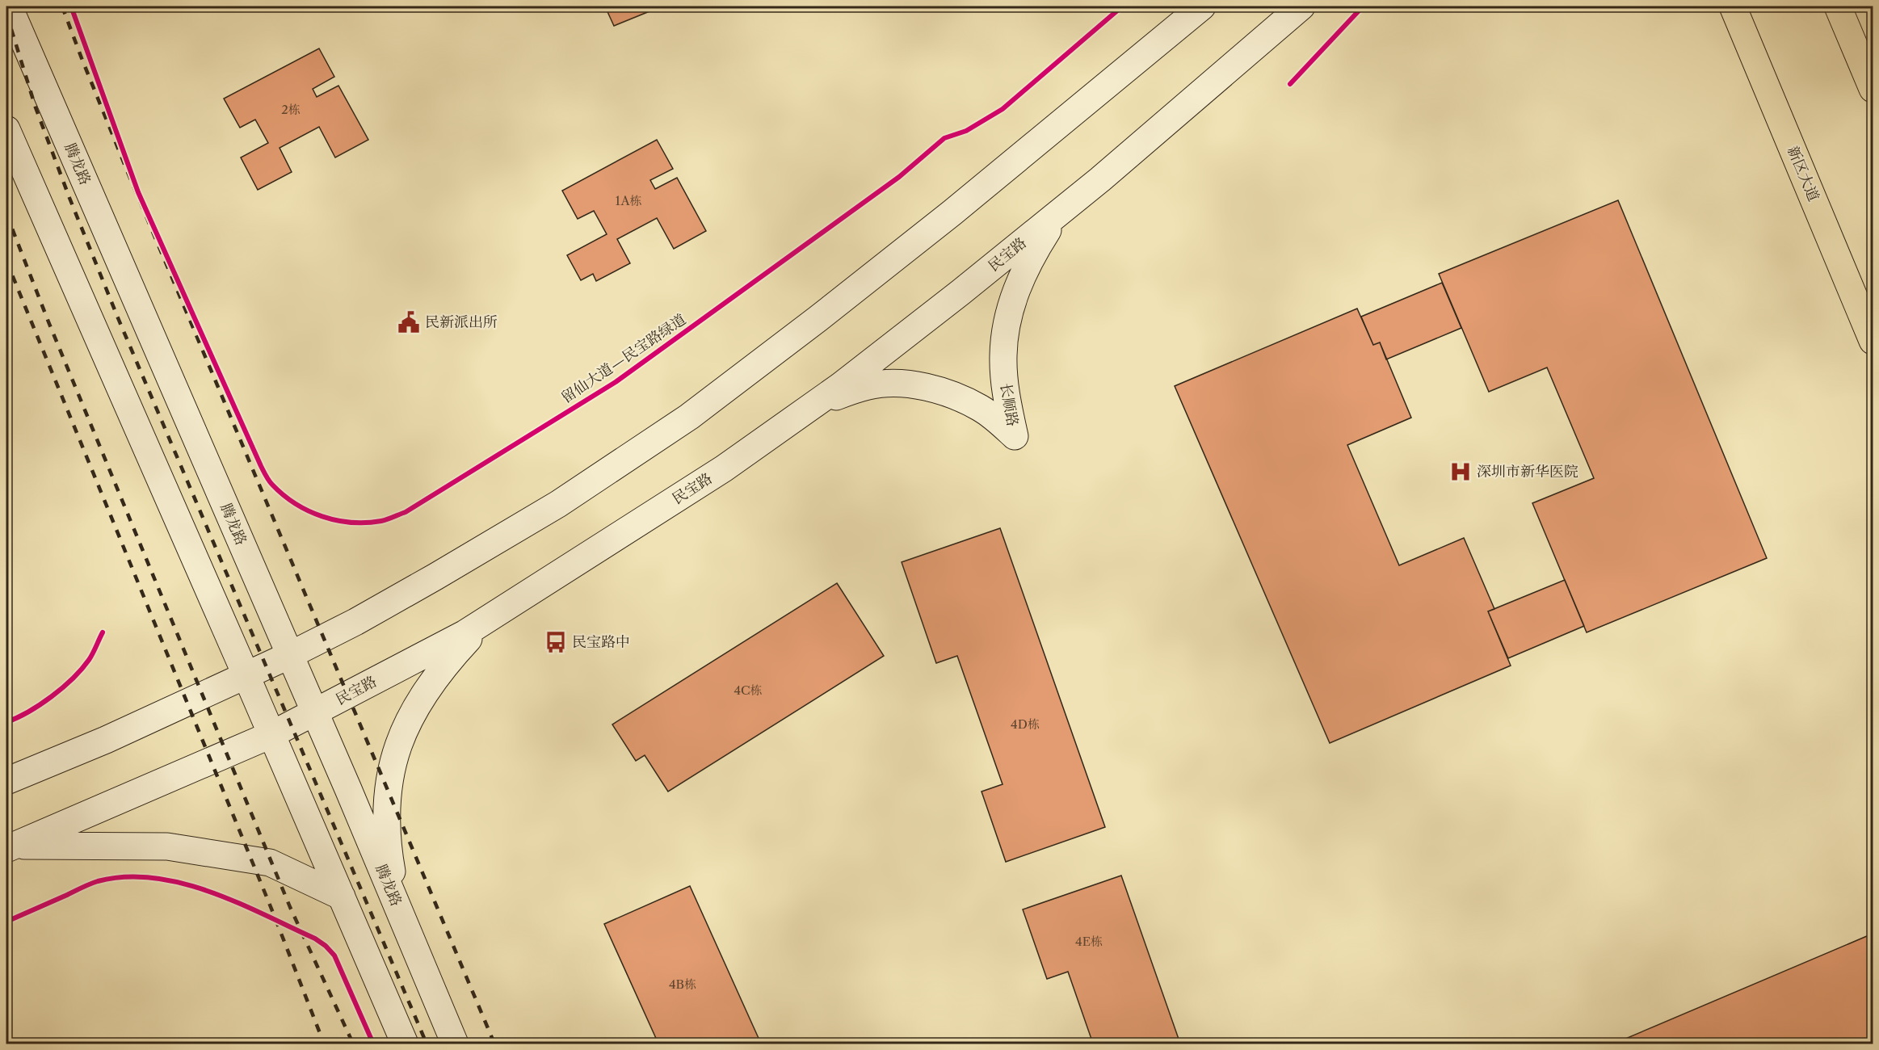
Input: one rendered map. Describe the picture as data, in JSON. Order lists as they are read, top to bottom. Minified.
{"streets":{"main road":["腾龙路","新区大道","民宝路","长顺路"],"cycle path":["留仙大道—民宝路绿道"]},"crossings":[["腾龙路","民宝路"],["民宝路","长顺路"]],"places":{"public building":["民新派出所"],"hospital":["深圳市新华医院"],"bus stop":["民宝路中"]},"house_numbers":["2栋","1A栋","4C栋","4D栋","4E栋","4B栋"]}
